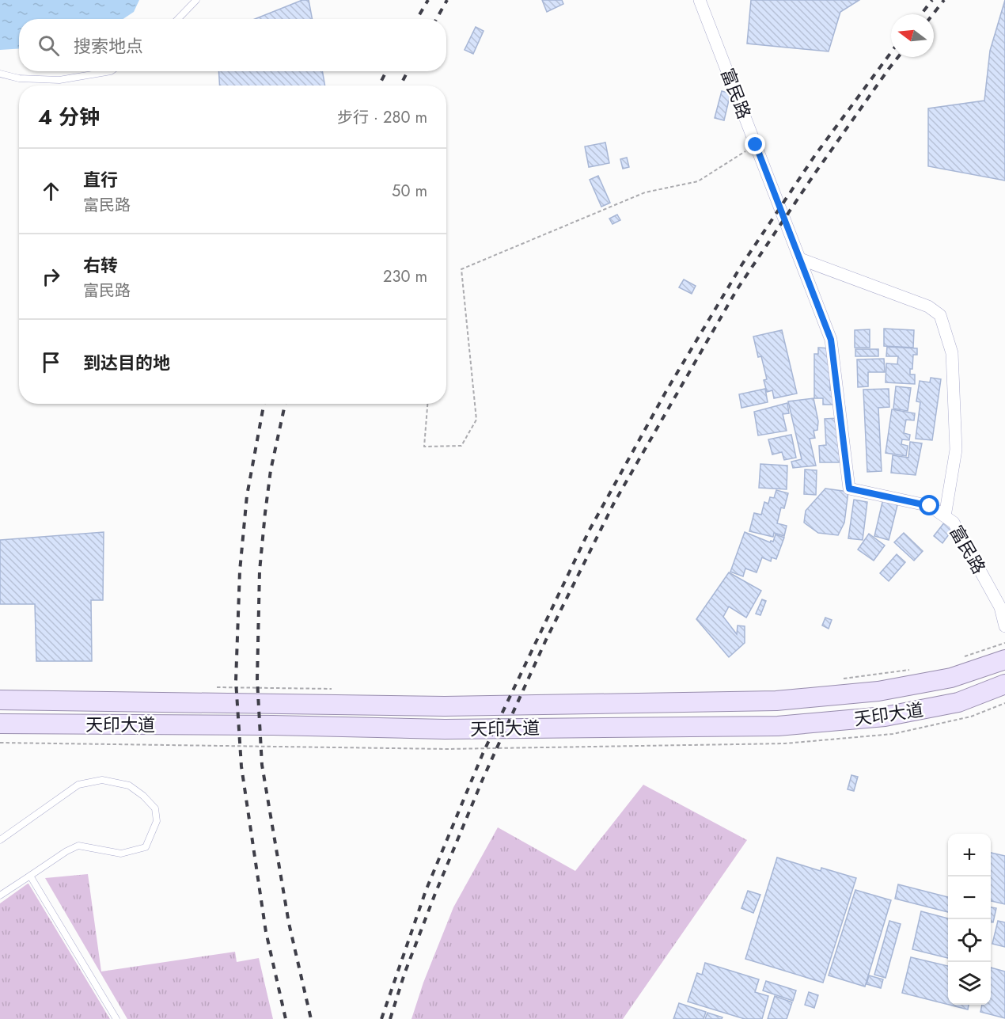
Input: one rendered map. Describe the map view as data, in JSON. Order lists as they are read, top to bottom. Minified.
{"streets":{"main road":["天印大道"],"street":["富民路"]},"north":"left","page":{"search":"搜索地点","heading":["4 分钟","步行 · 280 m"],"list":[["直行","富民路","50 m"],["右转","富民路","230 m"],"到达目的地"],"map_buttons":["+","−"]}}
